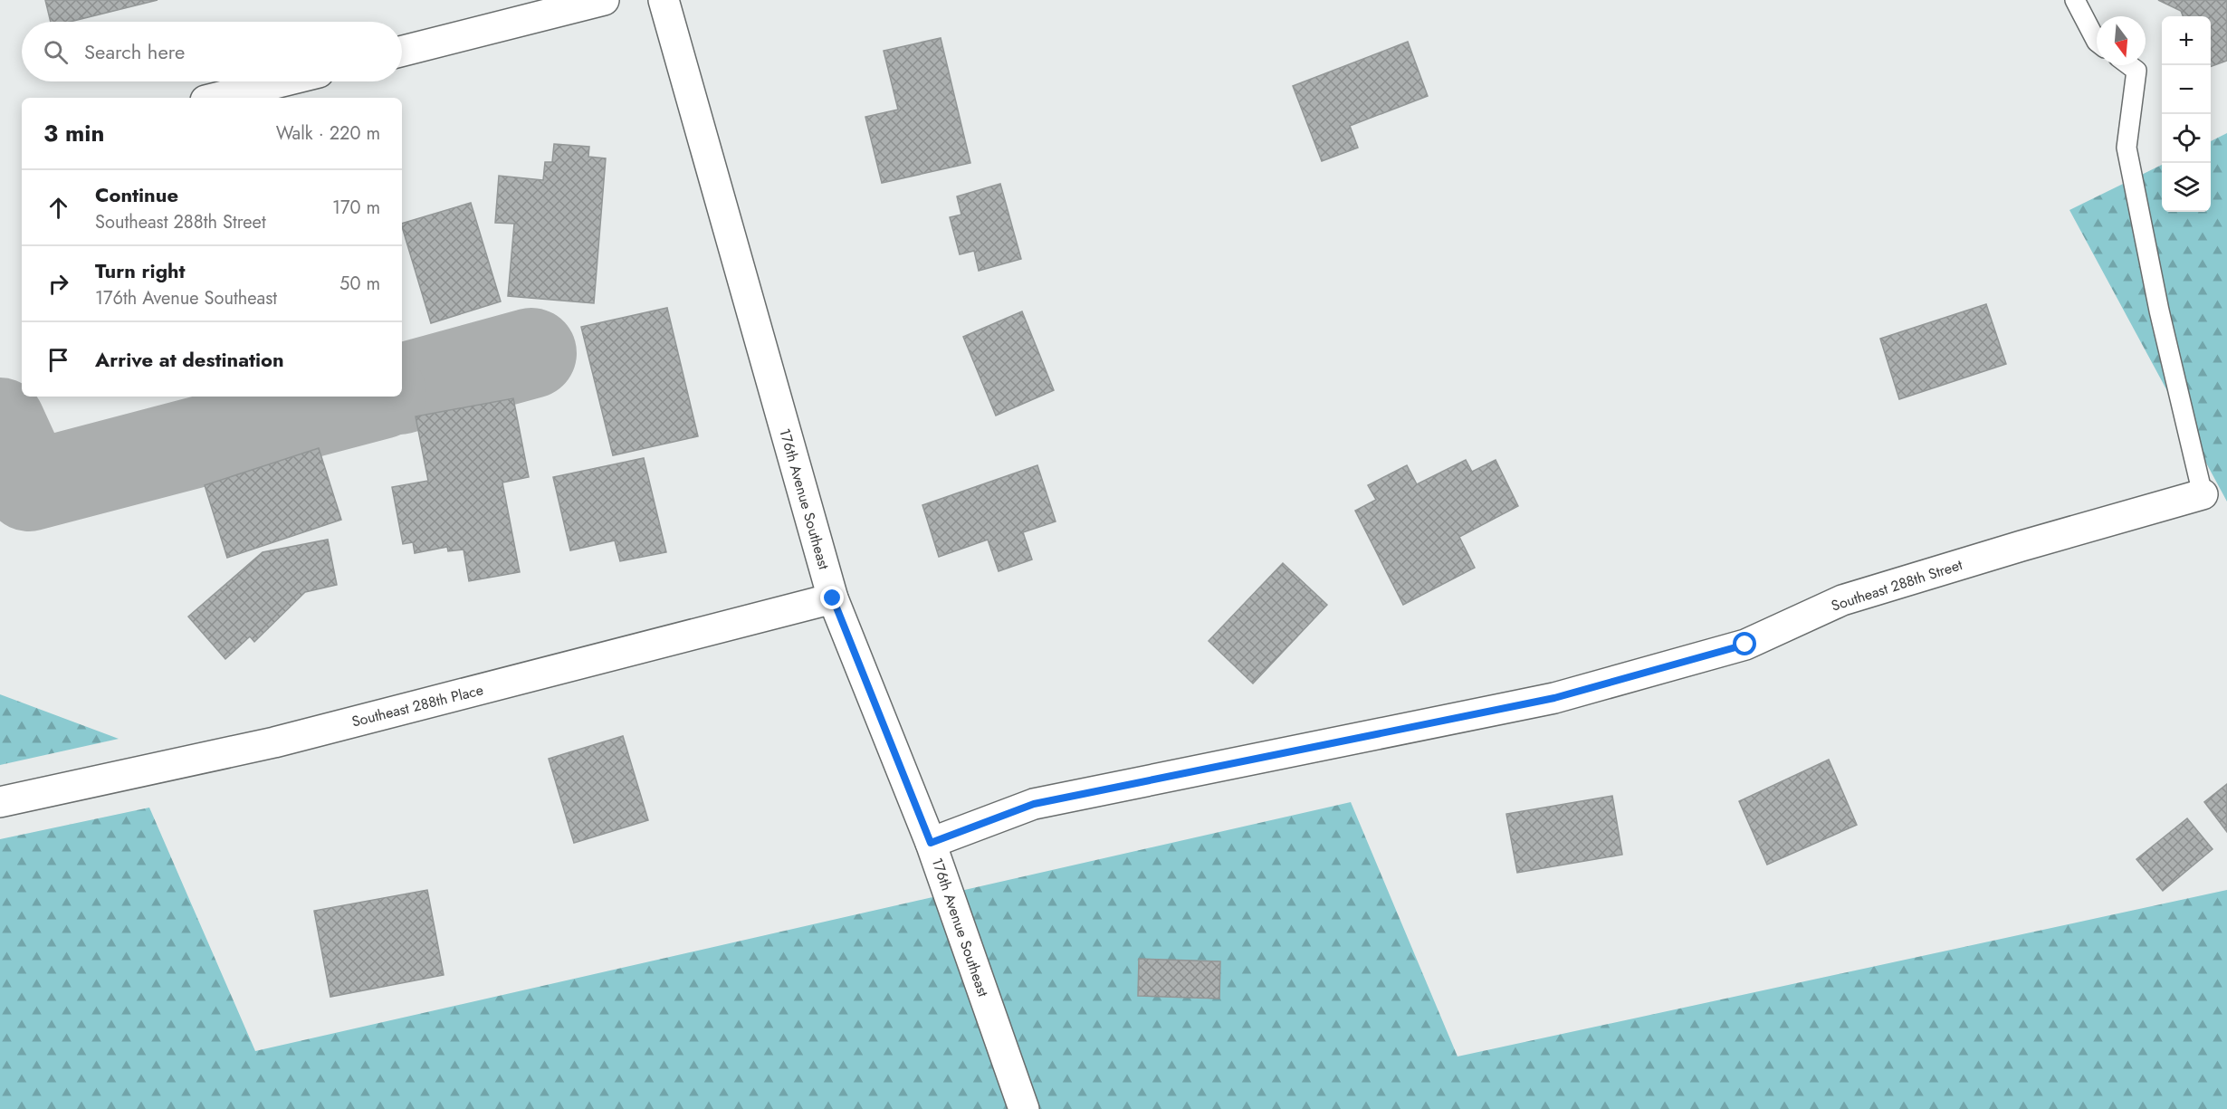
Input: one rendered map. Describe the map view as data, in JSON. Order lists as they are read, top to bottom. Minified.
{"streets":{"street":["176th Avenue Southeast","Southeast 288th Street","Southeast 288th Place"]},"crossings":[["176th Avenue Southeast","Southeast 288th Street"],["176th Avenue Southeast","Southeast 288th Place"]],"north":"bottom","page":{"map_buttons":["+","−"],"search":"Search here","heading":["3 min","Walk · 220 m"],"list":[["Continue","Southeast 288th Street","170 m"],["Turn right","176th Avenue Southeast","50 m"],"Arrive at destination"]}}
